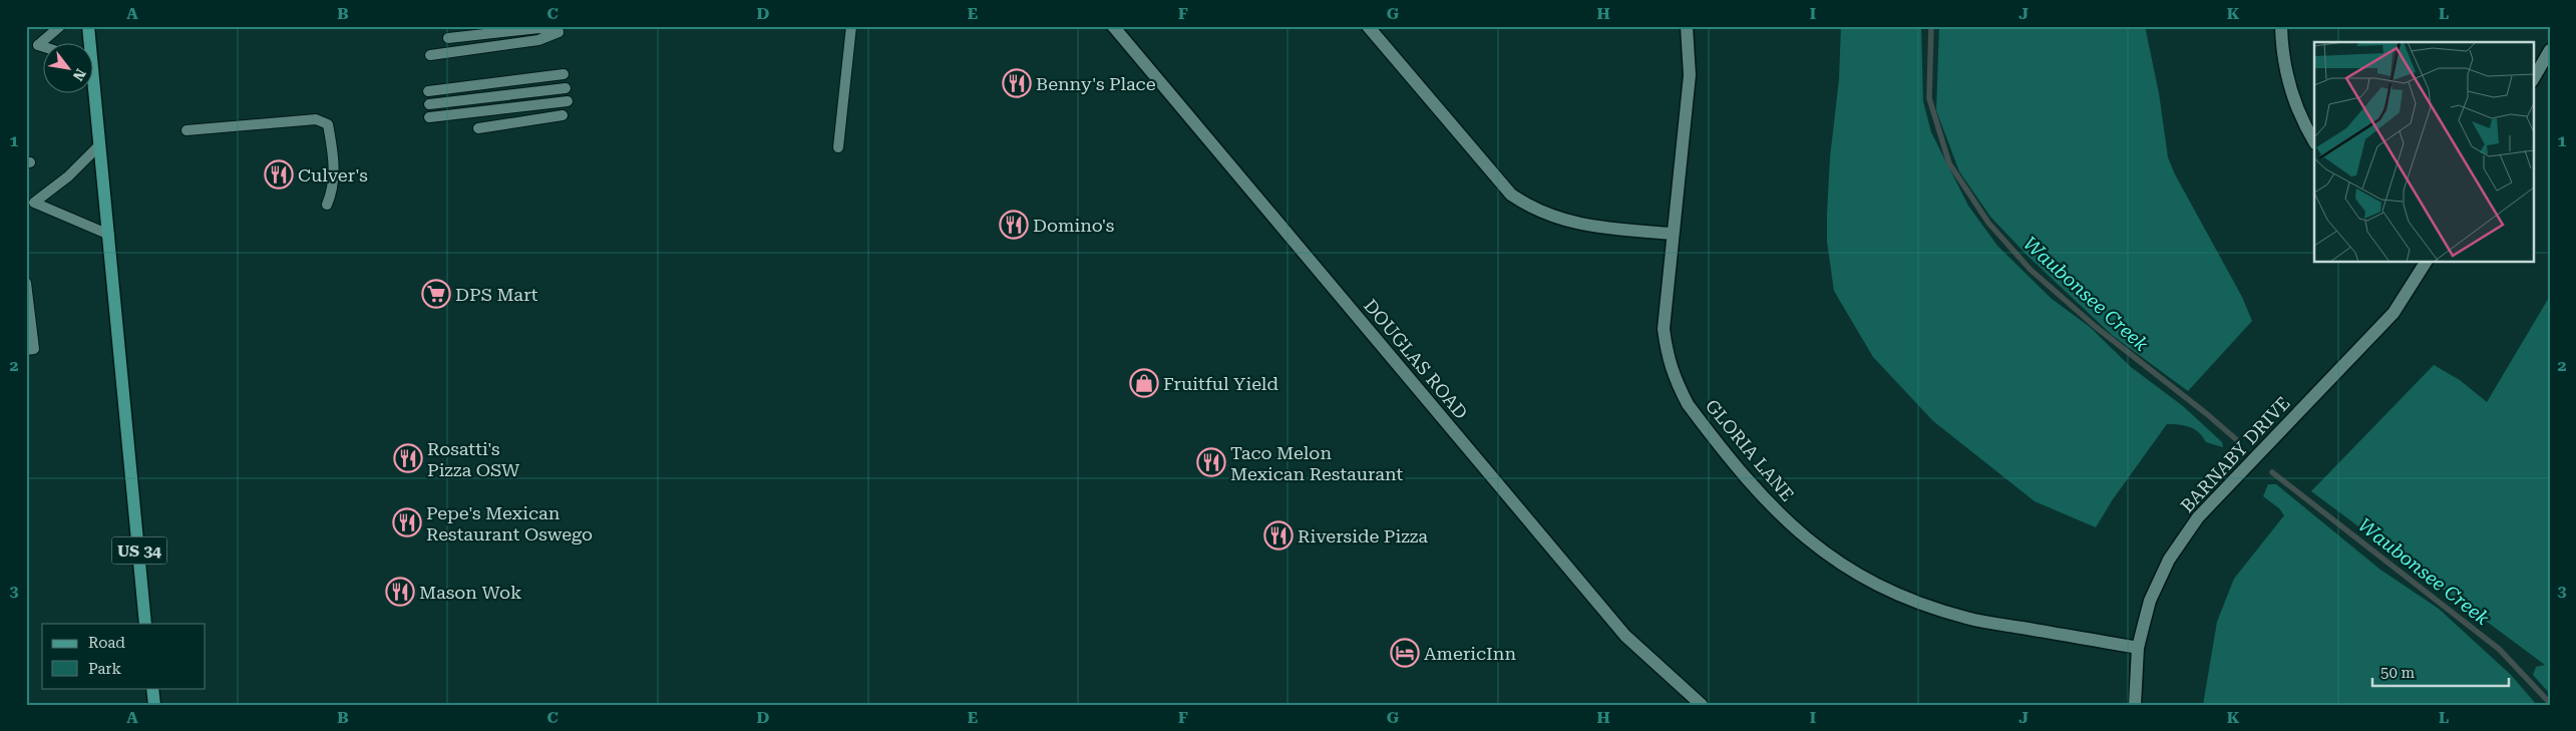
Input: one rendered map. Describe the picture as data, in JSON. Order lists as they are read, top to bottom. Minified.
{"streets":{"main road":["US 34"],"street":["DOUGLAS ROAD","GLORIA LANE","BARNABY DRIVE"]},"crossings":[["GLORIA LANE","BARNABY DRIVE"]],"water":["Waubonsee Creek"],"places":{"restaurant":["Benny's Place","Culver's","Domino's","Rosatti's Pizza OSW","Taco Melon Mexican Restaurant","Pepe's Mexican Restaurant Oswego","Riverside Pizza","Mason Wok"],"supermarket":["DPS Mart"],"shop":["Fruitful Yield"],"hotel":["AmericInn"]},"legend":["Road","Park"],"scale_bar":"50 m","north":"bottom right","grid":{"columns":["A","B","C","D","E","F","G","H","I","J","K","L"],"rows":["1","2","3"]}}
